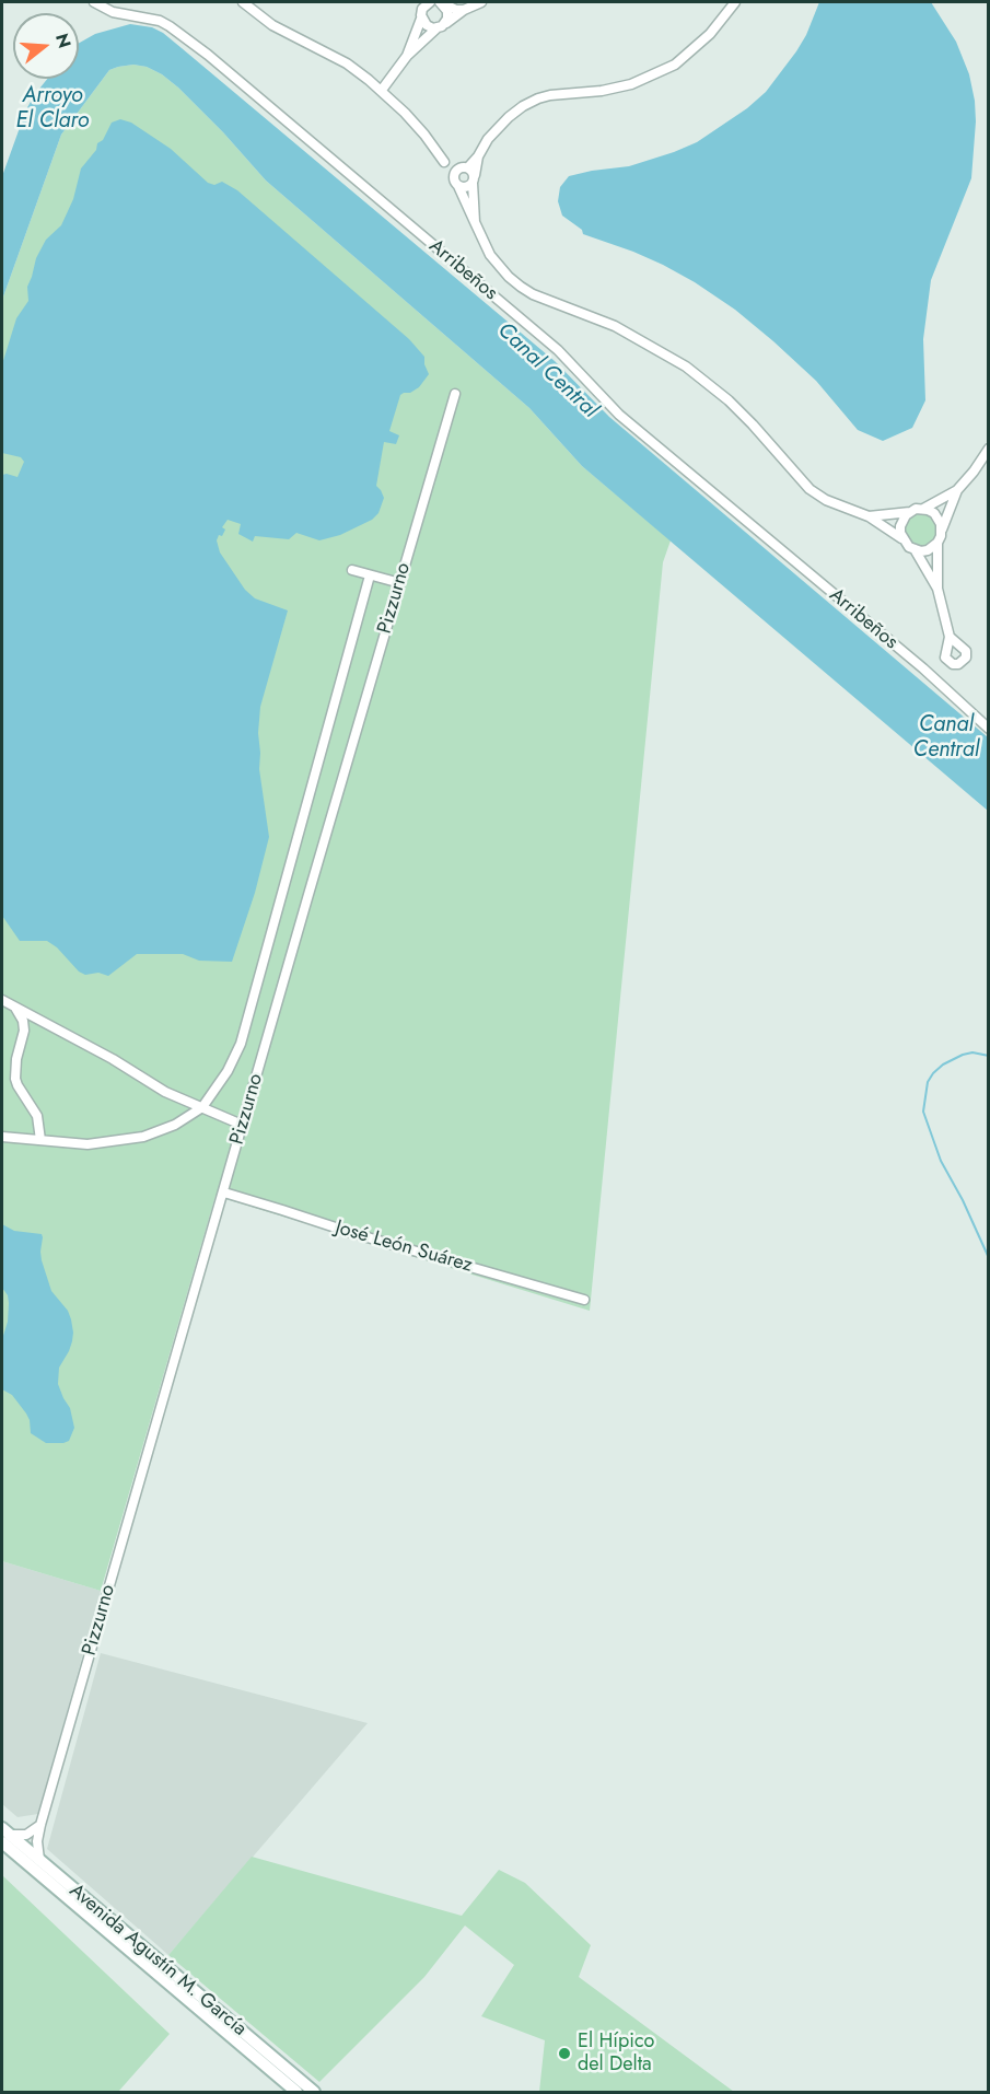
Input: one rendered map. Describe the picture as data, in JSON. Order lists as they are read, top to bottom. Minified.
{"streets":{"main road":["Avenida Agustín M. García"],"street":["Arribeños","Pizzurno","José León Suárez"]},"crossings":[["Pizzurno","José León Suárez"],["Pizzurno","Avenida Agustín M. García"]],"water":["Arroyo El Claro","Canal Central"],"places":["El Hípico del Delta"],"north":"right"}
